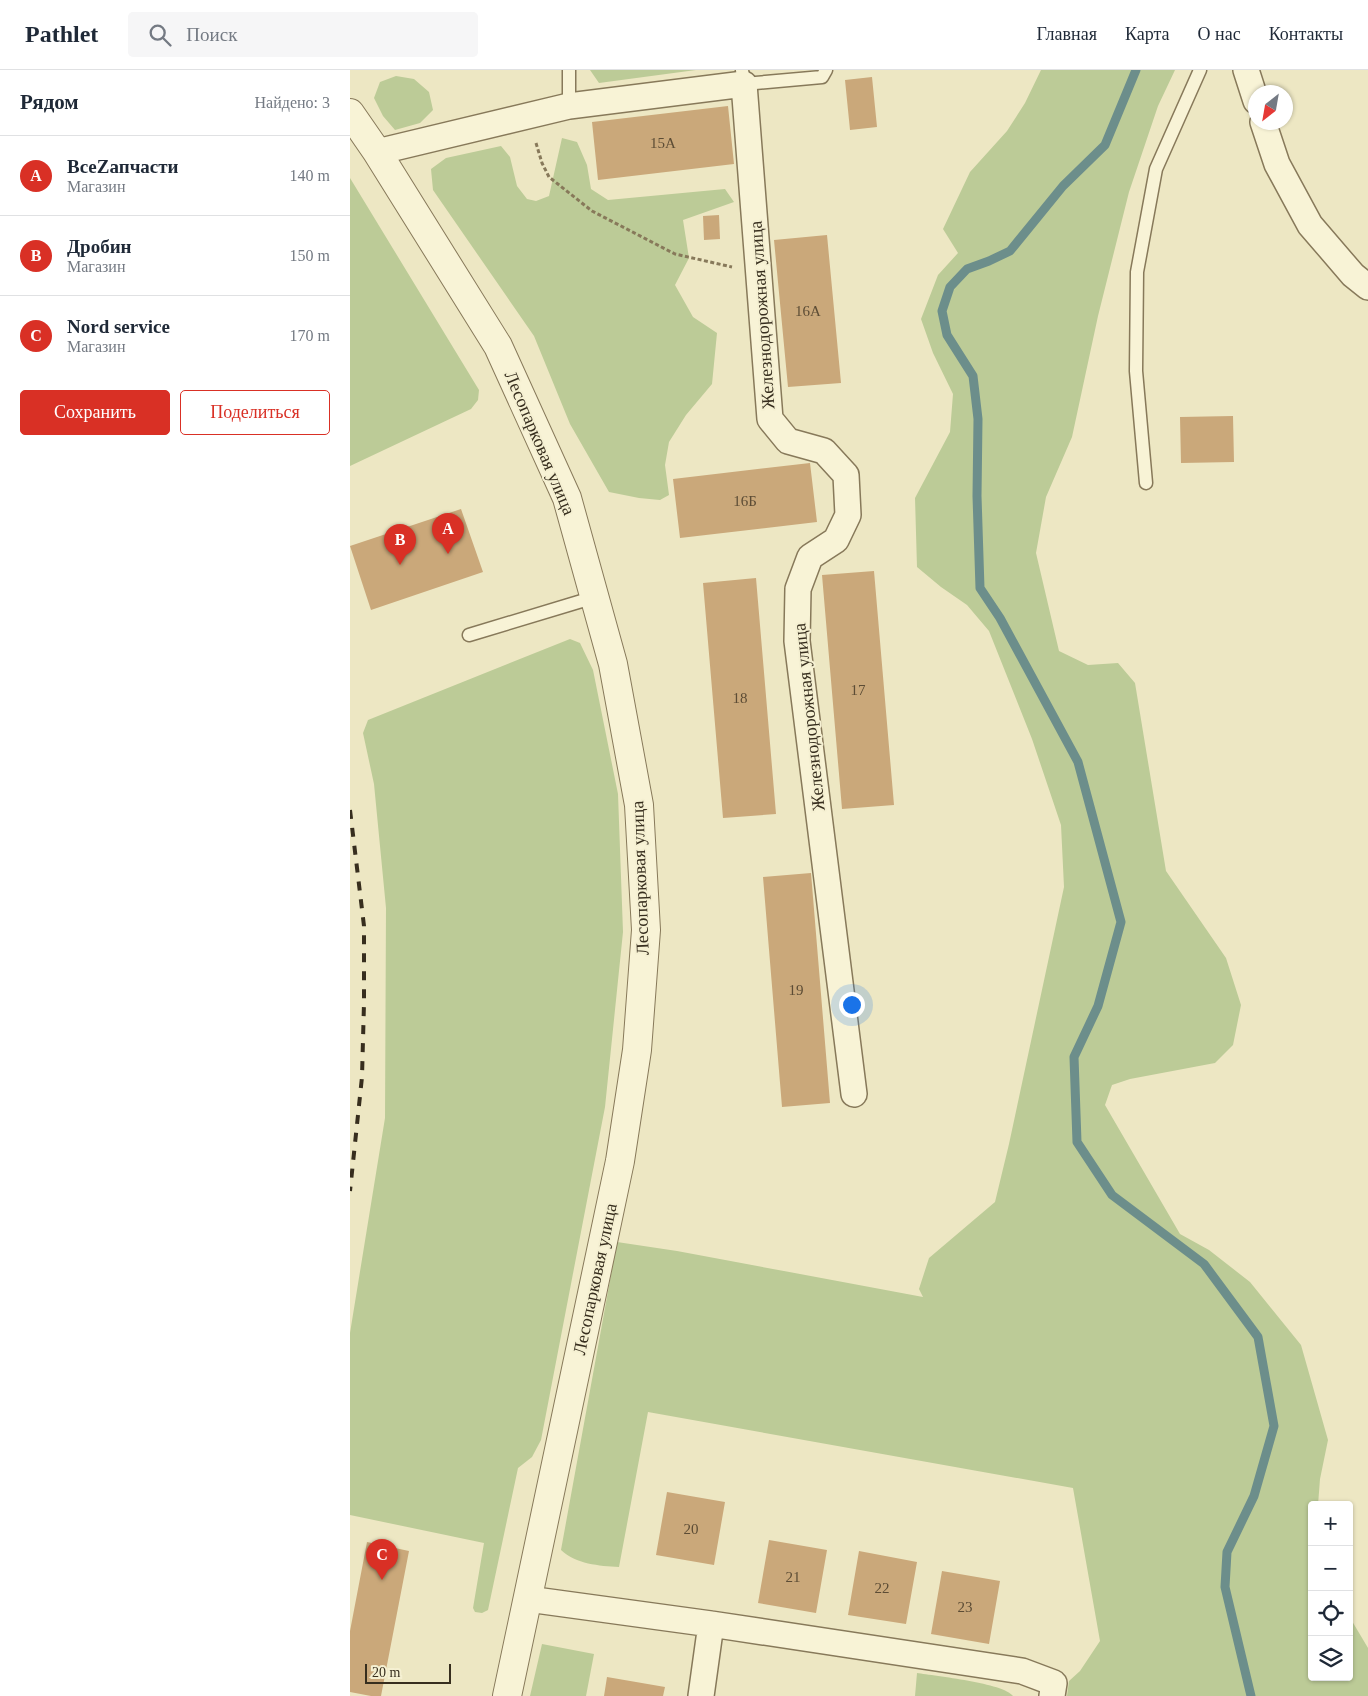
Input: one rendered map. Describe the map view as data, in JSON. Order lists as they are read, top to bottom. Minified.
{"streets":{"street":["Железнодорожная улица","Лесопарковая улица"]},"house_numbers":["15А","16А","16Б","17","18","19","20","21","22","23"],"scale_bar":"20 m","north":"bottom left","page":{"header":"Pathlet","search":"Поиск","nav":["Главная","Карта","О нас","Контакты"],"heading":["Рядом","Найдено: 3"],"list":[{"mark":"A","name":"ВсеZапчасти","note":"Магазин","value":"140 m"},{"mark":"B","name":"Дробин","note":"Магазин","value":"150 m"},{"mark":"C","name":"Nord service","note":"Магазин","value":"170 m"}],"buttons":["Сохранить","Поделиться"],"pins":["A","B","C"],"map_buttons":["+","−"],"scale":"20 m"}}
